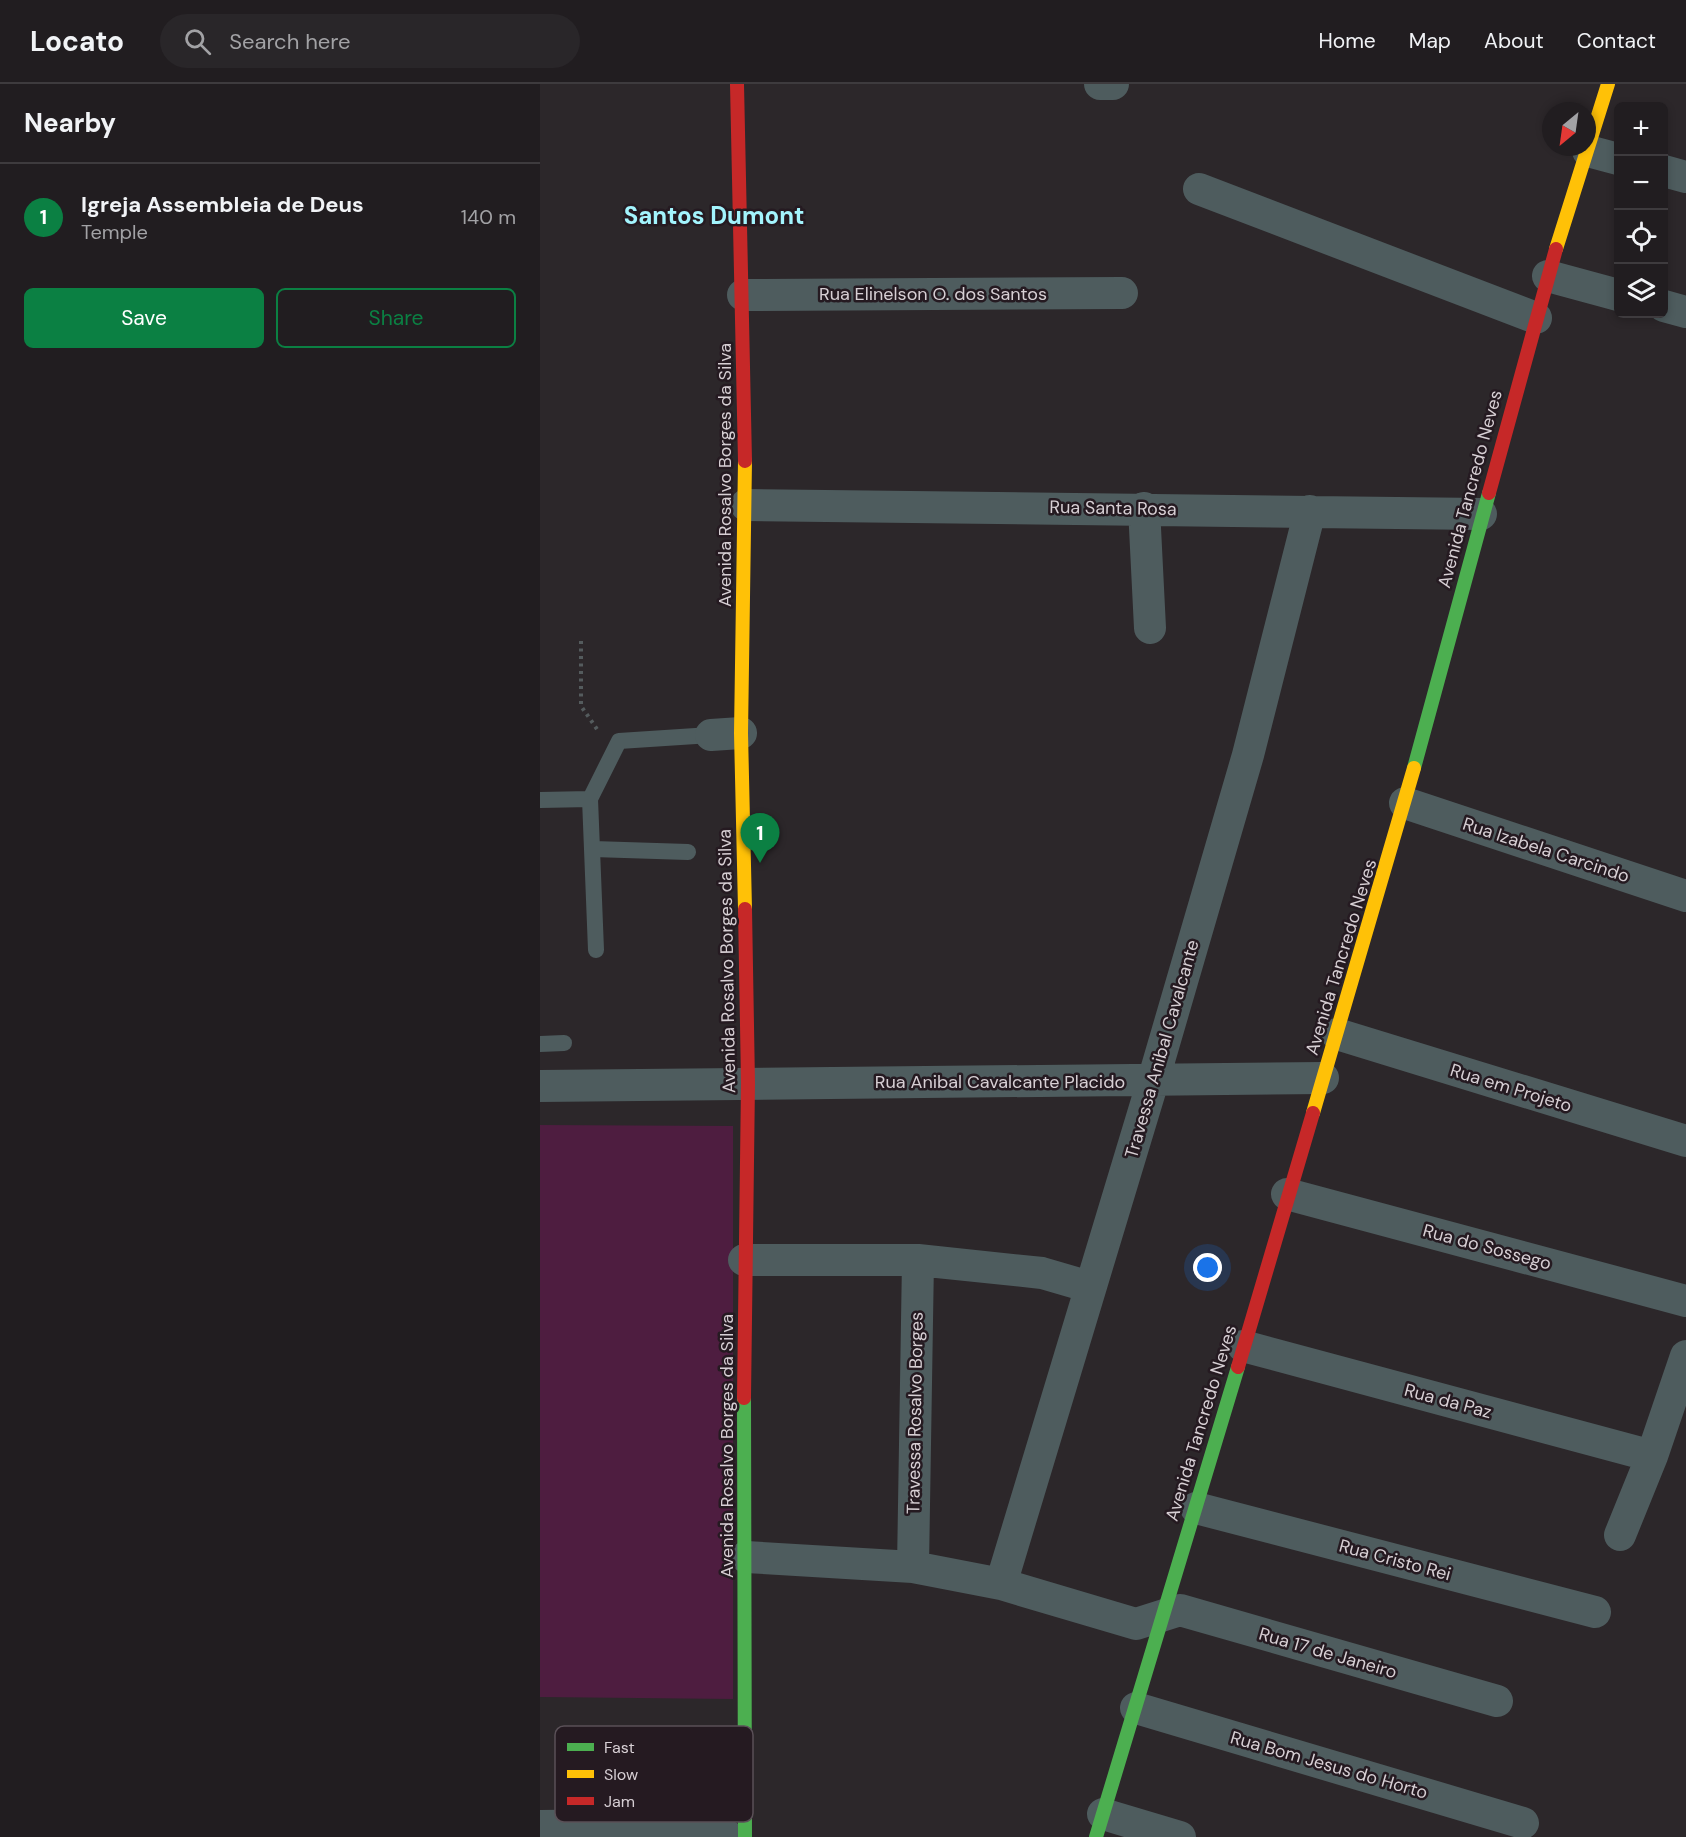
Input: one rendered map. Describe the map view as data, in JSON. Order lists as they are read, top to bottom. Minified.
{"streets":{"street":["Rua Elinelson O. dos Santos","Avenida Rosalvo Borges da Silva","Avenida Tancredo Neves","Rua Santa Rosa","Rua Izabela Carcindo","Travessa Anibal Cavalcante","Rua Anibal Cavalcante Placido","Rua em Projeto","Rua do Sossego","Rua da Paz","Travessa Rosalvo Borges","Rua Cristo Rei","Rua 17 de Janeiro","Rua Bom Jesus do Horto"]},"crossings":[["Rua Elinelson O. dos Santos","Avenida Rosalvo Borges da Silva"],["Avenida Rosalvo Borges da Silva","Rua Santa Rosa"],["Avenida Rosalvo Borges da Silva","Rua Anibal Cavalcante Placido"],["Avenida Rosalvo Borges da Silva","Rua 17 de Janeiro"],["Avenida Tancredo Neves","Rua Santa Rosa"],["Avenida Tancredo Neves","Rua Izabela Carcindo"],["Avenida Tancredo Neves","Rua Anibal Cavalcante Placido"],["Avenida Tancredo Neves","Rua em Projeto"],["Avenida Tancredo Neves","Rua do Sossego"],["Avenida Tancredo Neves","Rua da Paz"],["Avenida Tancredo Neves","Rua Cristo Rei"],["Avenida Tancredo Neves","Rua 17 de Janeiro"],["Avenida Tancredo Neves","Rua Bom Jesus do Horto"],["Rua Santa Rosa","Travessa Anibal Cavalcante"],["Travessa Anibal Cavalcante","Rua Anibal Cavalcante Placido"],["Travessa Anibal Cavalcante","Rua 17 de Janeiro"],["Travessa Rosalvo Borges","Rua 17 de Janeiro"]],"districts":["Santos Dumont"],"legend":["Fast","Slow","Jam"],"north":"bottom left","page":{"header":"Locato","search":"Search here","nav":["Home","Map","About","Contact"],"heading":"Nearby","map_buttons":["+","−"],"list":[{"mark":"1","name":"Igreja Assembleia de Deus","note":"Temple","value":"140 m"}],"buttons":["Save","Share"],"pins":"1"}}
